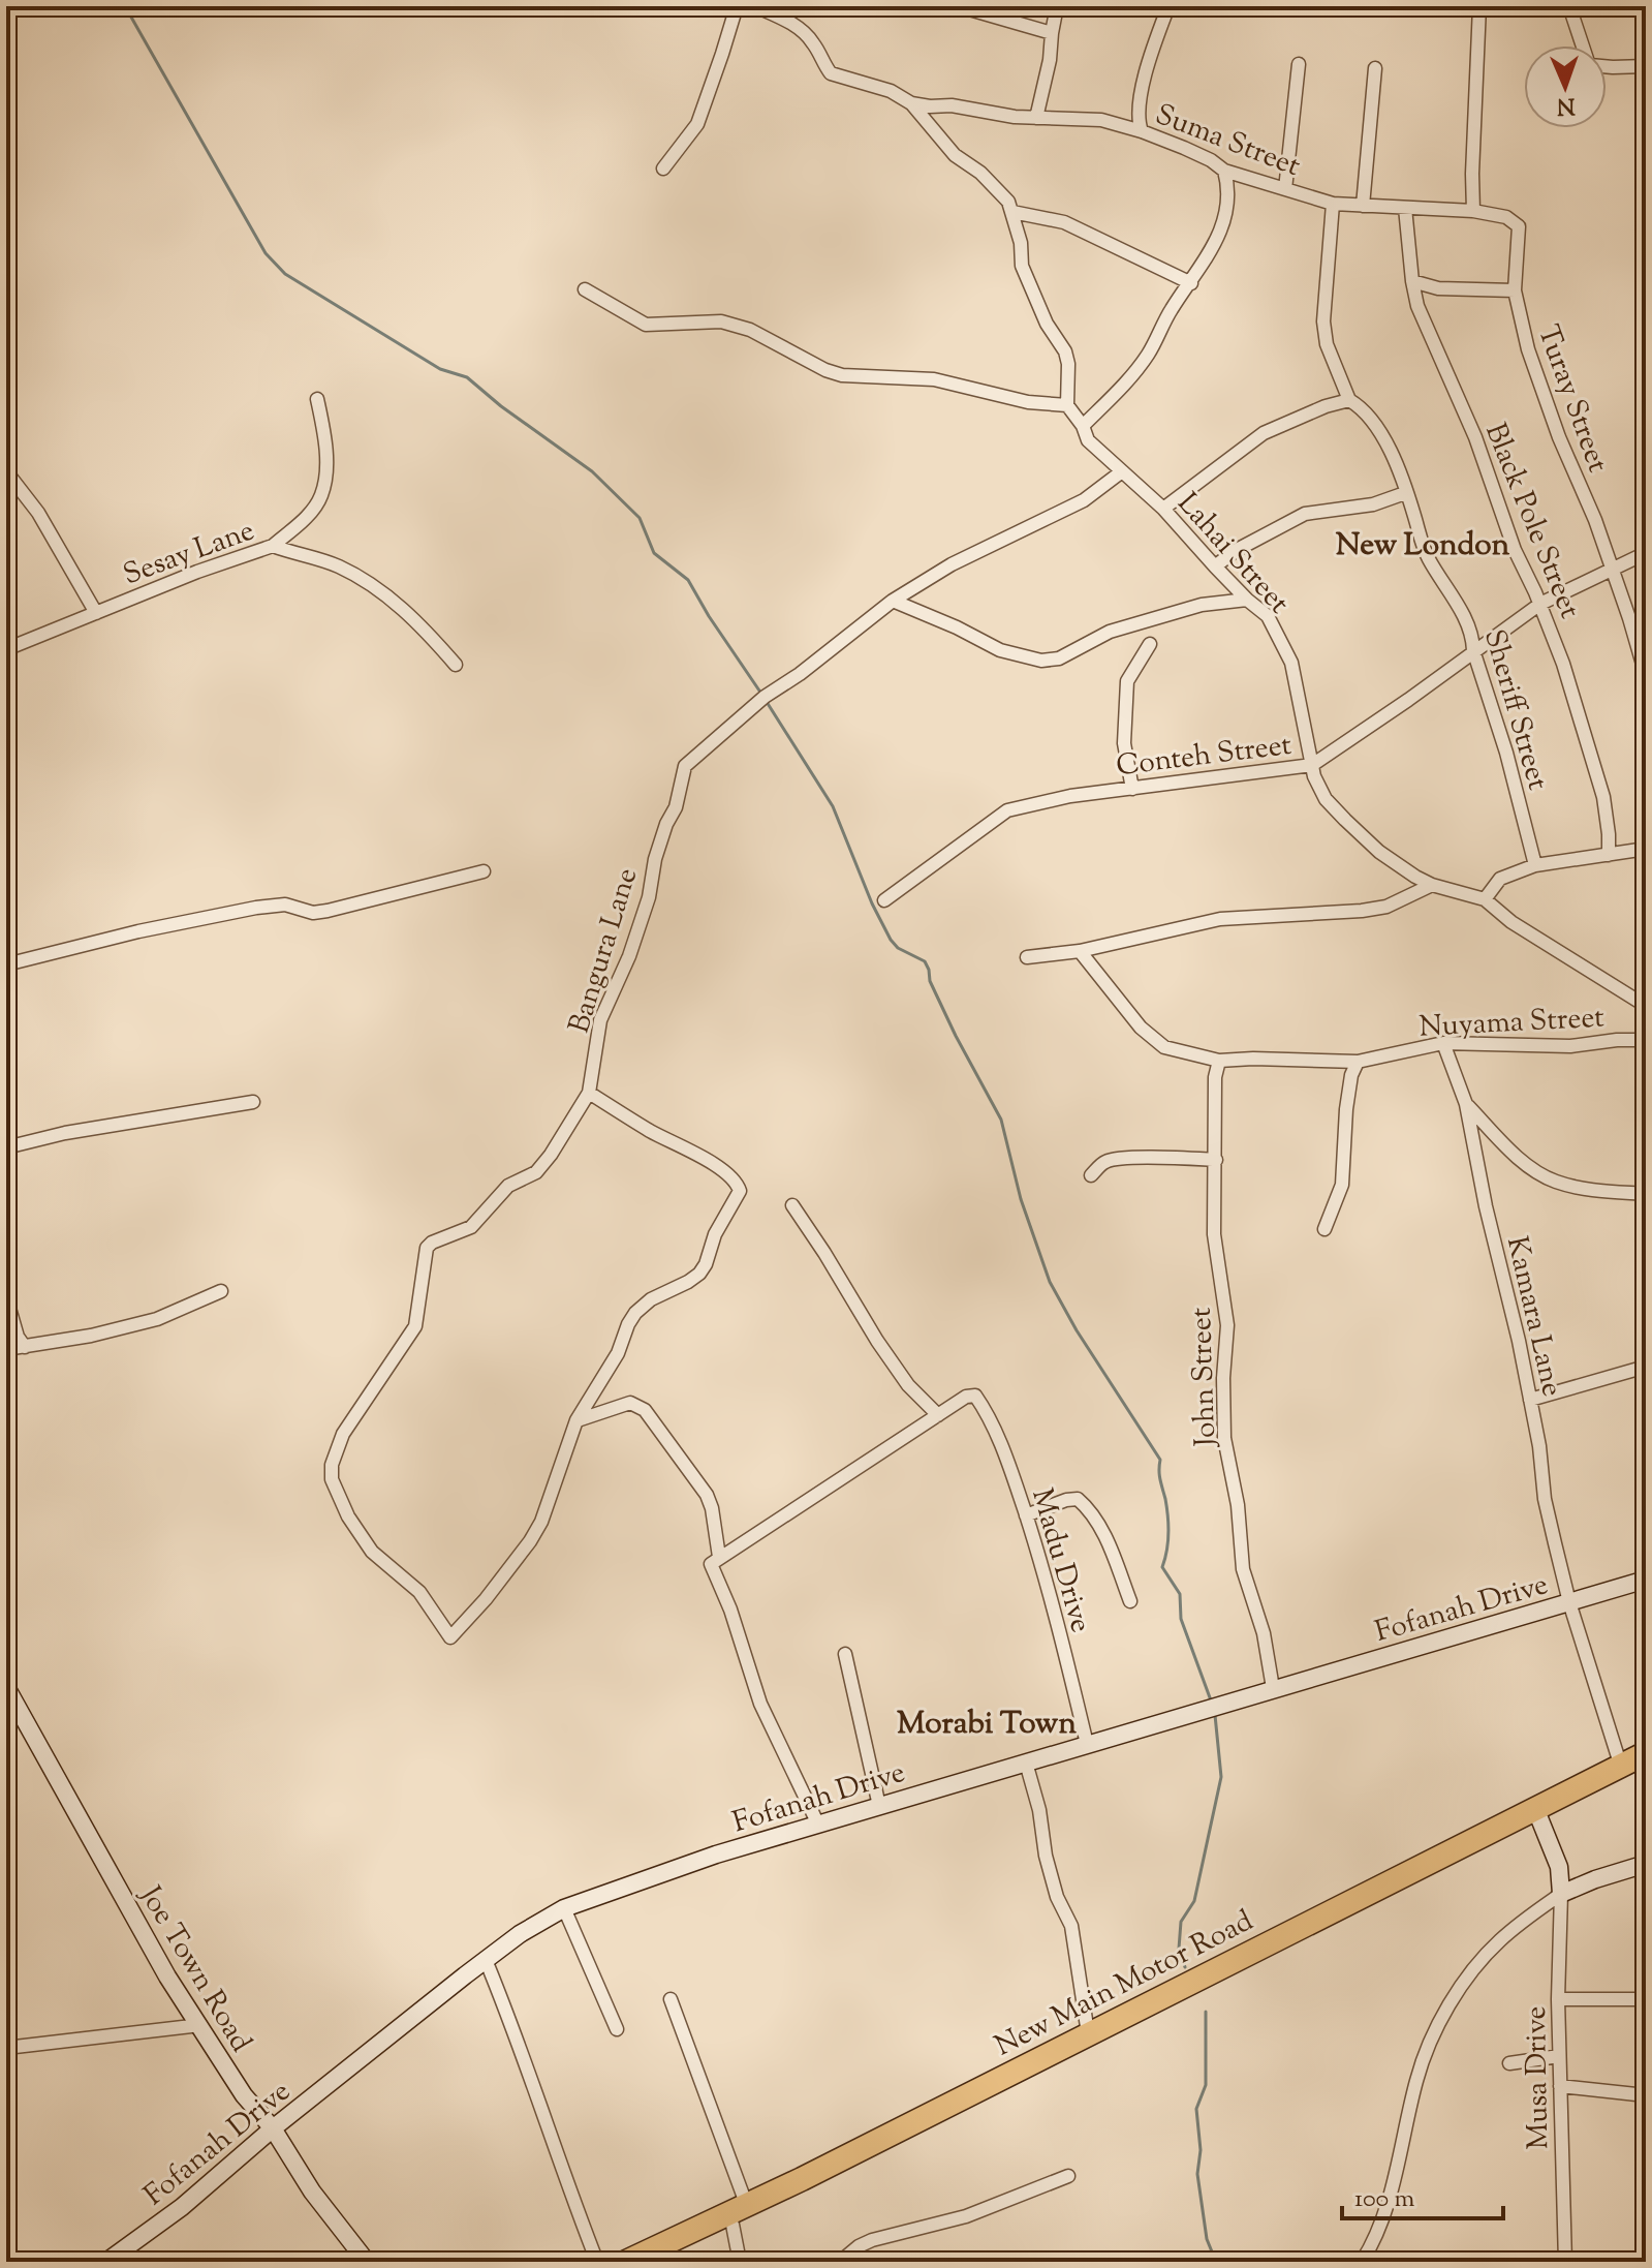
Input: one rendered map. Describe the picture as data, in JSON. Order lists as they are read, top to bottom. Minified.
{"streets":{"highway":["New Main Motor Road"],"street":["Suma Street","Turay Street","Black Pole Street","Sesay Lane","Lahai Street","Sheriff Street","Conteh Street","Bangura Lane","Nuyama Street","Kamara Lane","John Street","Madu Drive","Fofanah Drive","Joe Town Road","Musa Drive"]},"crossings":[["Suma Street","Turay Street"],["Suma Street","Black Pole Street"],["Turay Street","Conteh Street"],["Black Pole Street","Conteh Street"],["Lahai Street","Conteh Street"],["Lahai Street","Bangura Lane"],["Sheriff Street","Conteh Street"],["Nuyama Street","Kamara Lane"],["Nuyama Street","John Street"],["Kamara Lane","Fofanah Drive"],["Kamara Lane","New Main Motor Road"],["John Street","Fofanah Drive"],["Madu Drive","Fofanah Drive"],["Fofanah Drive","Joe Town Road"]],"districts":["New London","Morabi Town"],"scale_bar":"100 m","north":"bottom"}
